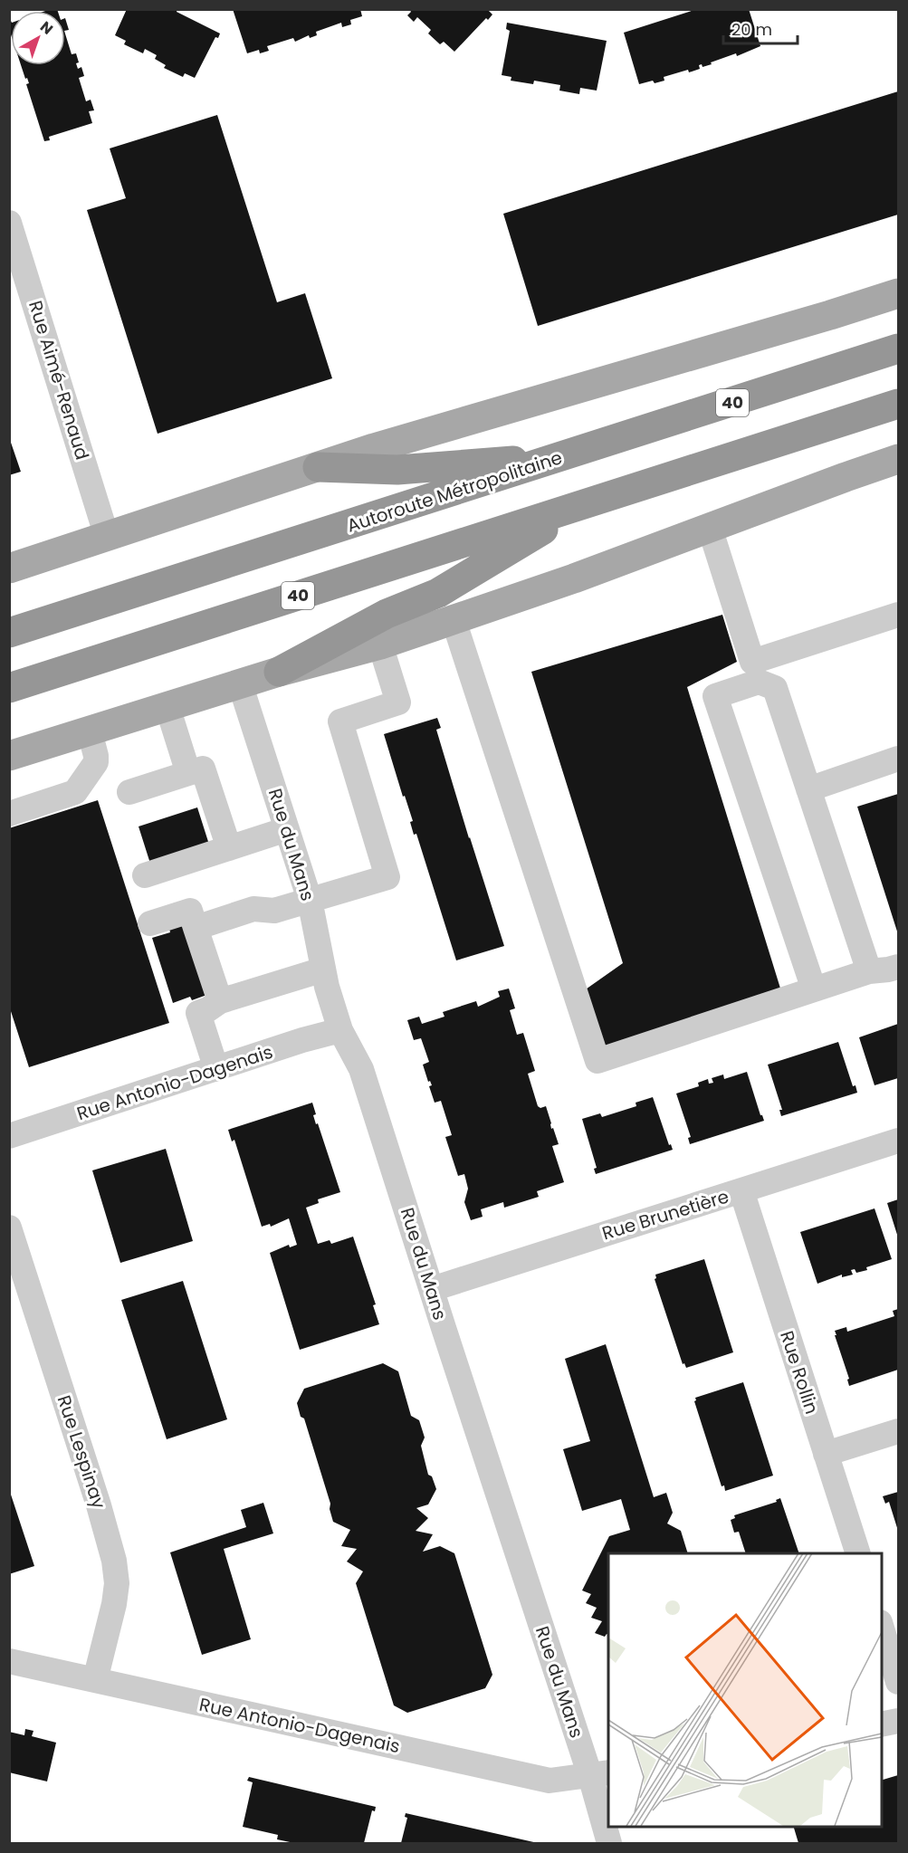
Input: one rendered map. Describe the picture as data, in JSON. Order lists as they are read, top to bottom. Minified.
{"streets":{"highway":["40","Autoroute Métropolitaine"],"street":["Rue Aimé-Renaud","Rue du Mans","Rue Antonio-Dagenais","Rue Brunetière","Rue Rollin","Rue Lespinay"]},"crossings":[["Rue du Mans","Rue Antonio-Dagenais"],["Rue du Mans","Rue Brunetière"],["Rue Antonio-Dagenais","Rue Lespinay"],["Rue Brunetière","Rue Rollin"]],"scale_bar":"20 m","north":"top right"}
